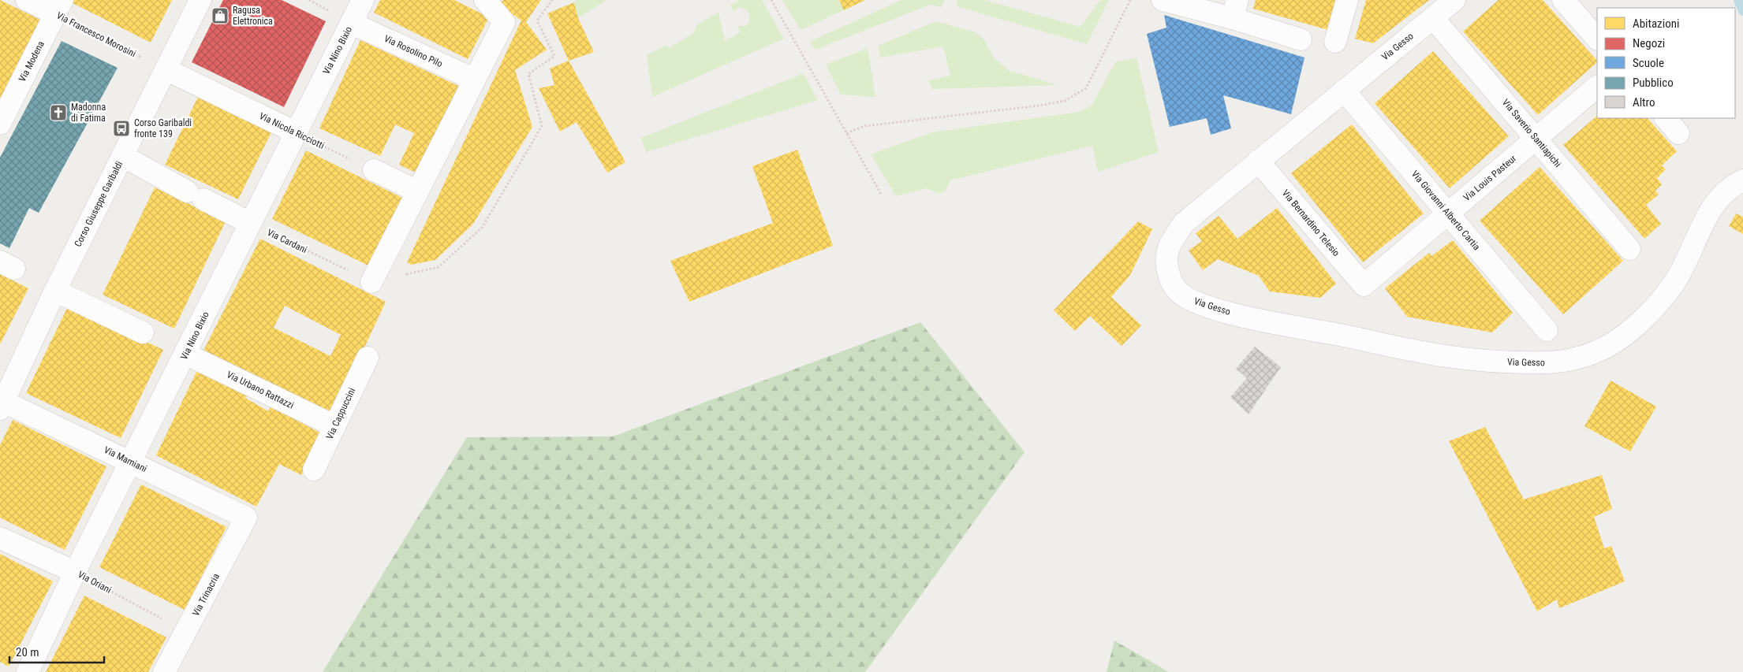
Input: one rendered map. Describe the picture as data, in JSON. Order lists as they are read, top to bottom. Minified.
{"streets":{"street":["Via Francesco Morosini","Via Gesso","Via Nino Bixio","Via Rosolino Pilo","Via Modena","Via Nicola Ricciotti","Via Saverio Santiapichi","Via Louis Pasteur","Corso Giuseppe Garibaldi","Via Giovanni Alberto Cartia","Via Bernardino Telesio","Via Urbano Rattazzi","Via Cappuccini","Via Mamiani","Via Oriani","Via Trinacria"],"path":["Via Cardani"]},"crossings":[["Via Francesco Morosini","Via Modena"],["Via Francesco Morosini","Via Nicola Ricciotti"],["Via Francesco Morosini","Corso Giuseppe Garibaldi"],["Via Gesso","Via Saverio Santiapichi"],["Via Gesso","Via Giovanni Alberto Cartia"],["Via Gesso","Via Bernardino Telesio"],["Via Nino Bixio","Via Rosolino Pilo"],["Via Nino Bixio","Via Nicola Ricciotti"],["Via Nino Bixio","Via Cardani"],["Via Nino Bixio","Via Urbano Rattazzi"],["Via Nino Bixio","Via Mamiani"],["Via Nino Bixio","Via Oriani"],["Via Nicola Ricciotti","Corso Giuseppe Garibaldi"],["Via Saverio Santiapichi","Via Louis Pasteur"],["Via Louis Pasteur","Via Giovanni Alberto Cartia"],["Via Louis Pasteur","Via Bernardino Telesio"],["Corso Giuseppe Garibaldi","Via Mamiani"],["Via Urbano Rattazzi","Via Cappuccini"],["Via Mamiani","Via Trinacria"],["Via Oriani","Via Trinacria"]],"places":{"shop":["Ragusa Elettronica"],"church":["Madonna di Fatima"],"bus stop":["Corso Garibaldi fronte 139"]},"legend":["Abitazioni","Negozi","Scuole","Pubblico","Altro"],"scale_bar":"20 m"}
